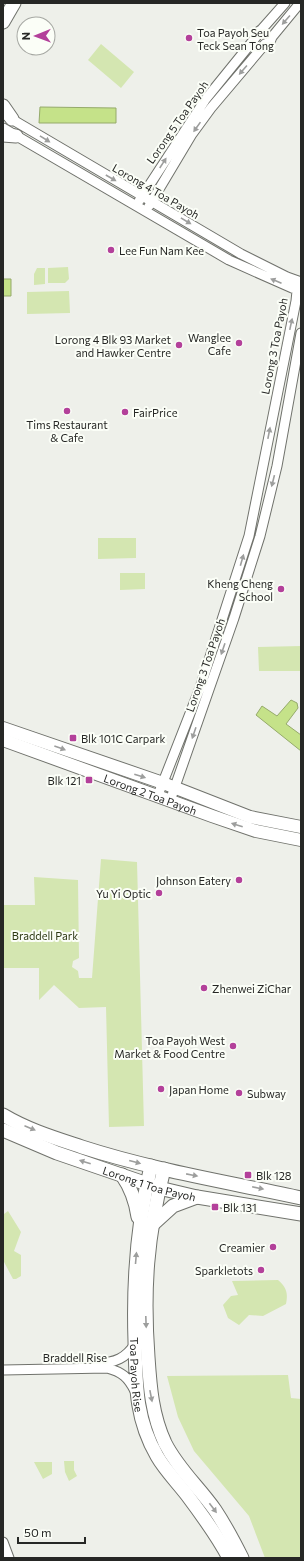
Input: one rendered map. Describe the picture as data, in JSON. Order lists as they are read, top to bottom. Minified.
{"streets":{"main road":["Lorong 1 Toa Payoh","Toa Payoh Rise"],"street":["Lorong 5 Toa Payoh","Lorong 4 Toa Payoh","Lorong 3 Toa Payoh","Lorong 2 Toa Payoh","Braddell Rise"]},"crossings":[["Lorong 5 Toa Payoh","Lorong 4 Toa Payoh"],["Lorong 4 Toa Payoh","Lorong 3 Toa Payoh"],["Lorong 3 Toa Payoh","Lorong 2 Toa Payoh"],["Lorong 1 Toa Payoh","Toa Payoh Rise"],["Braddell Rise","Toa Payoh Rise"]],"parks":["Braddell Park"],"places":{"other":["Toa Payoh Seu Teck Sean Tong","Lee Fun Nam Kee","Wanglee Cafe","Lorong 4 Blk 93 Market and Hawker Centre","Tims Restaurant & Cafe","FairPrice","Kheng Cheng School","Johnson Eatery","Yu Yi Optic","Zhenwei ZiChar","Toa Payoh West Market & Food Centre","Japan Home","Subway","Creamier","Sparkletots"],"transit":["Blk 101C Carpark","Blk 121","Blk 128","Blk 131"]},"scale_bar":"50 m","north":"left"}
